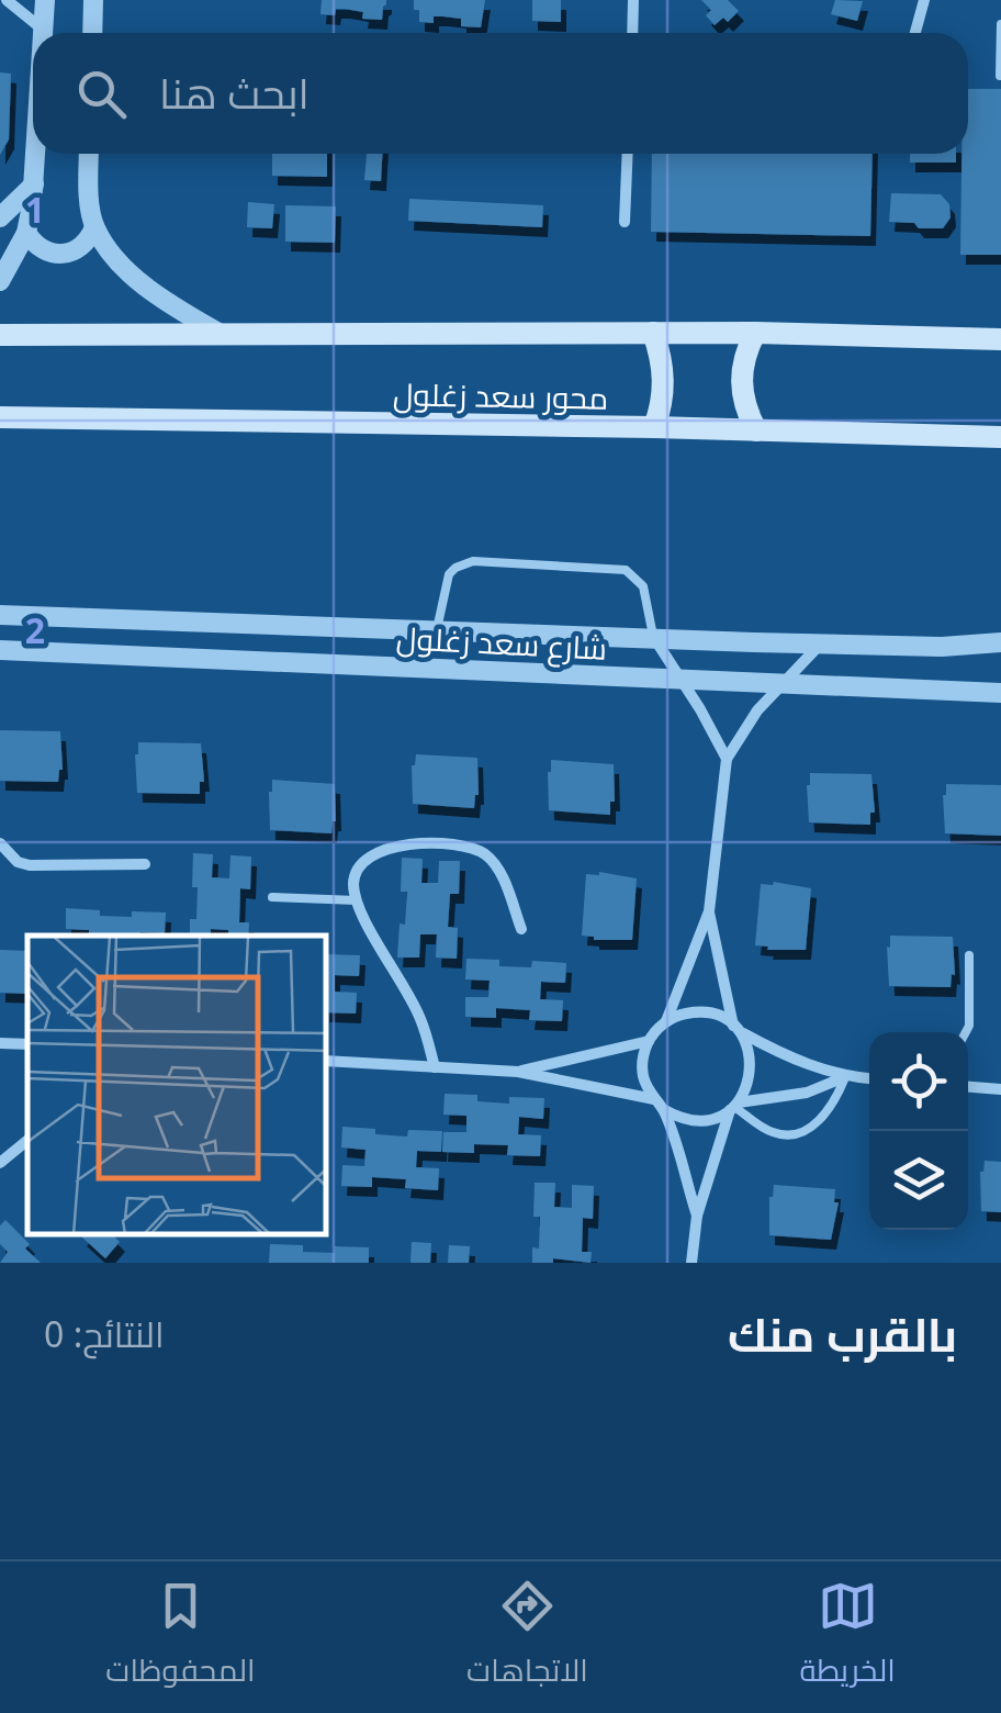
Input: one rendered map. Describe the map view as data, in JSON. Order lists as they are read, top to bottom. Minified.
{"streets":{"main road":["محور سعد زغلول"],"street":["شارع سعد زغلول"]},"page":{"search":"ابحث هنا","heading":["بالقرب منك","النتائج: 0"],"nav":["الخريطة","الاتجاهات","المحفوظات"]},"grid":{"rows":["1","2"]}}
